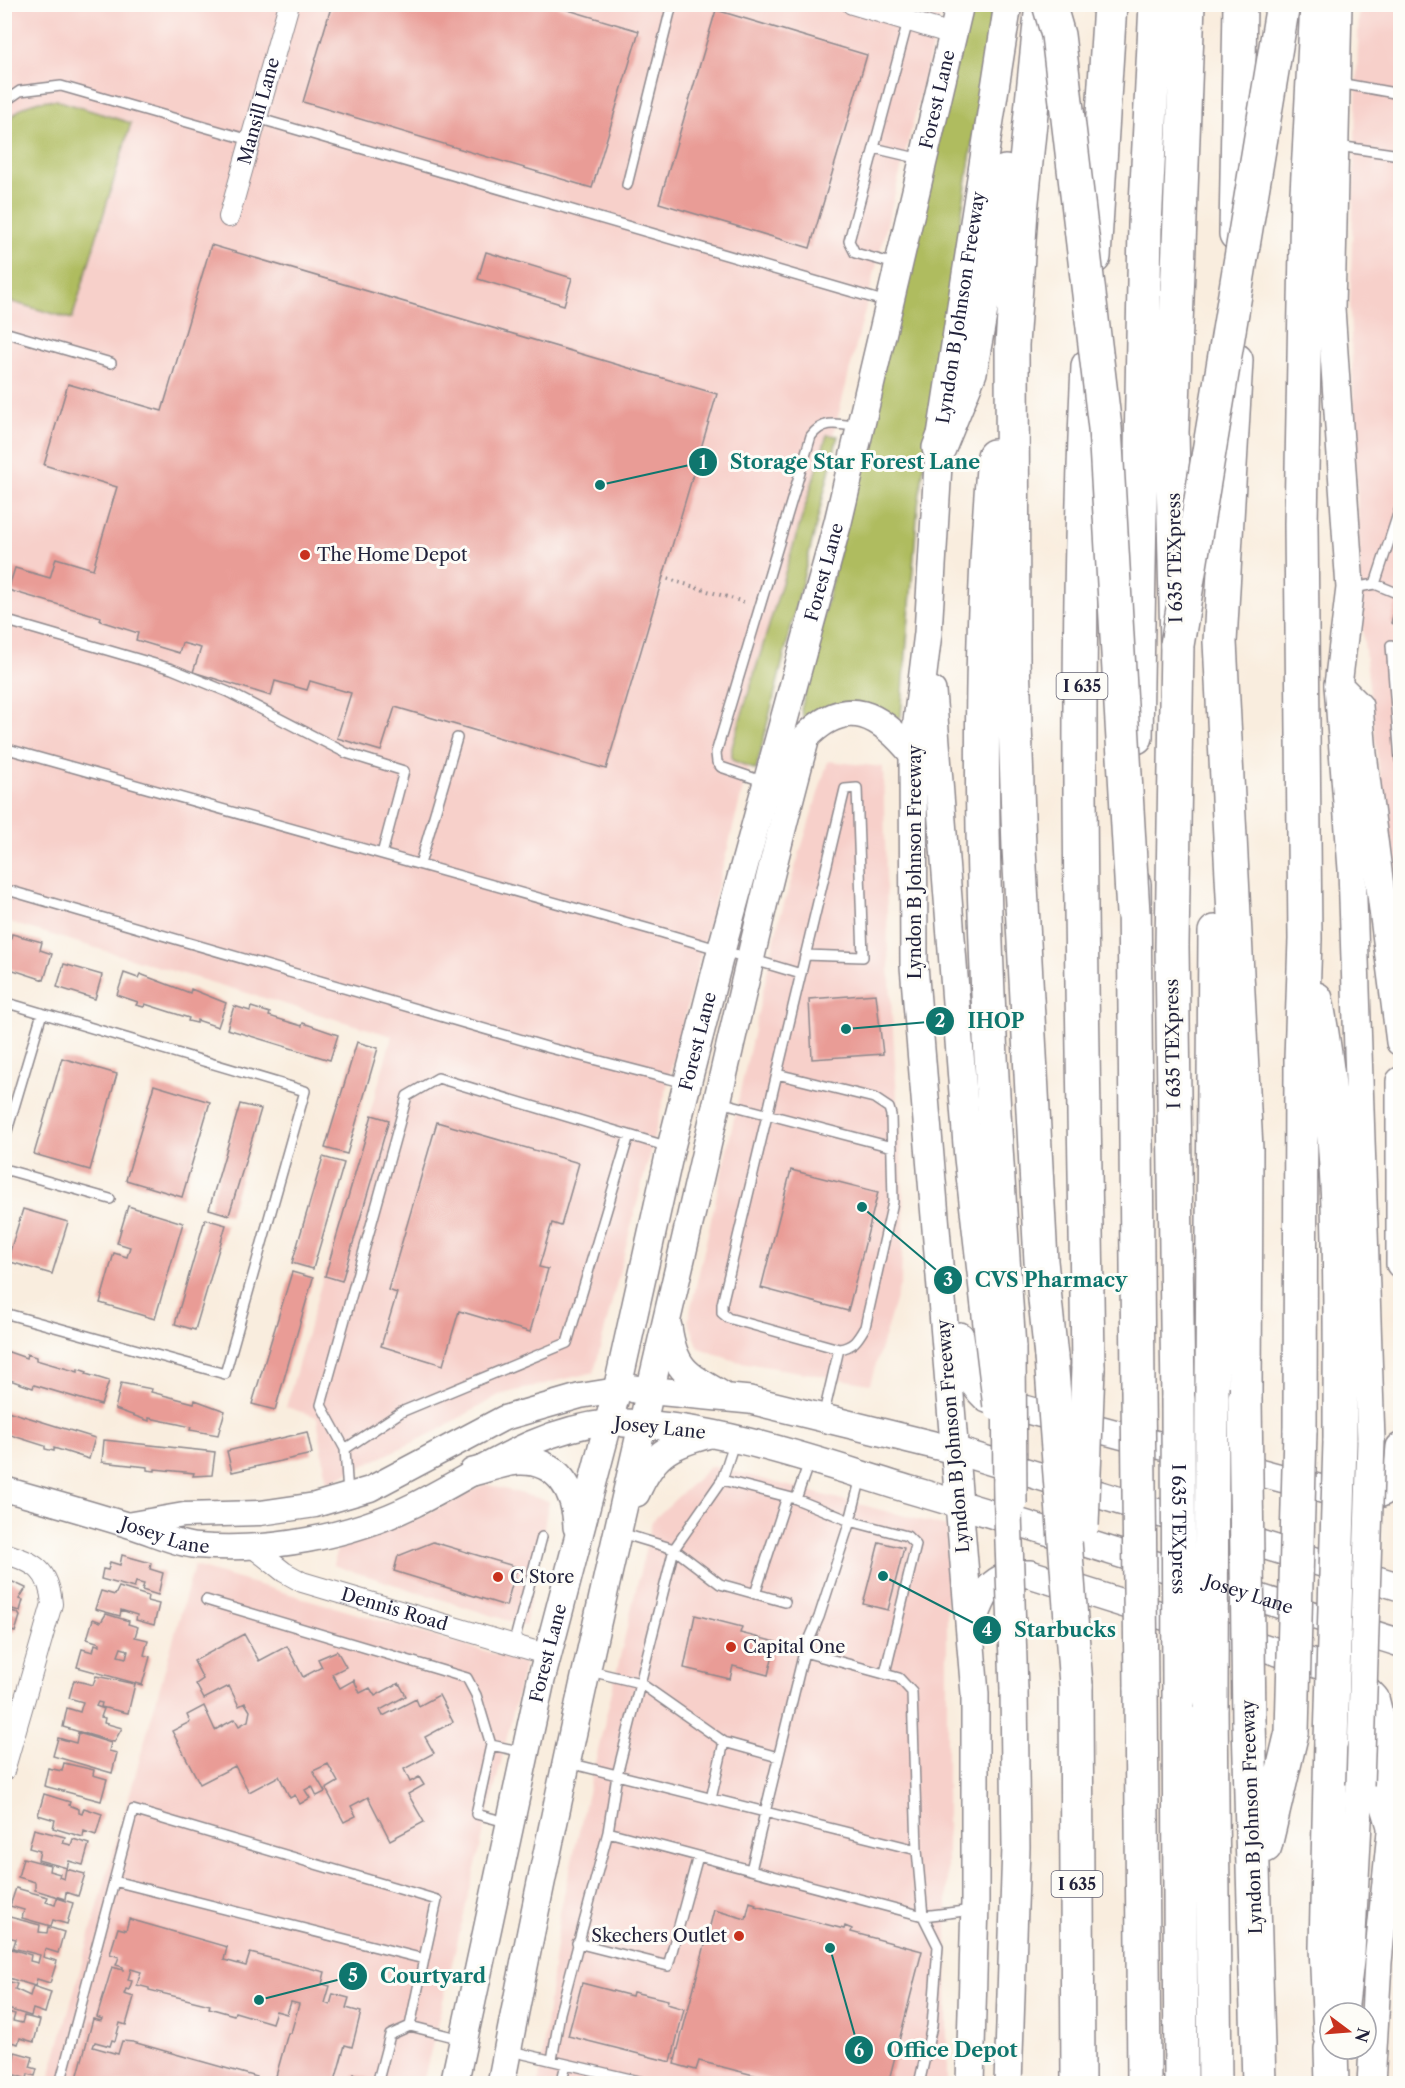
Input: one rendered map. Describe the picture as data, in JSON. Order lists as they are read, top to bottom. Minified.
{"streets":{"highway":["Lyndon B Johnson Freeway","I 635 TEXpress","I 635"],"main road":["Forest Lane","Josey Lane"],"street":["Mansill Lane","Dennis Road"]},"crossings":[["Forest Lane","Josey Lane"],["Forest Lane","Dennis Road"],["Lyndon B Johnson Freeway","Josey Lane"],["Josey Lane","Dennis Road"]],"places":["Storage Star Forest Lane","The Home Depot","IHOP","CVS Pharmacy","Starbucks","C Store","Capital One","Skechers Outlet","Office Depot","Courtyard"],"north":"right"}
